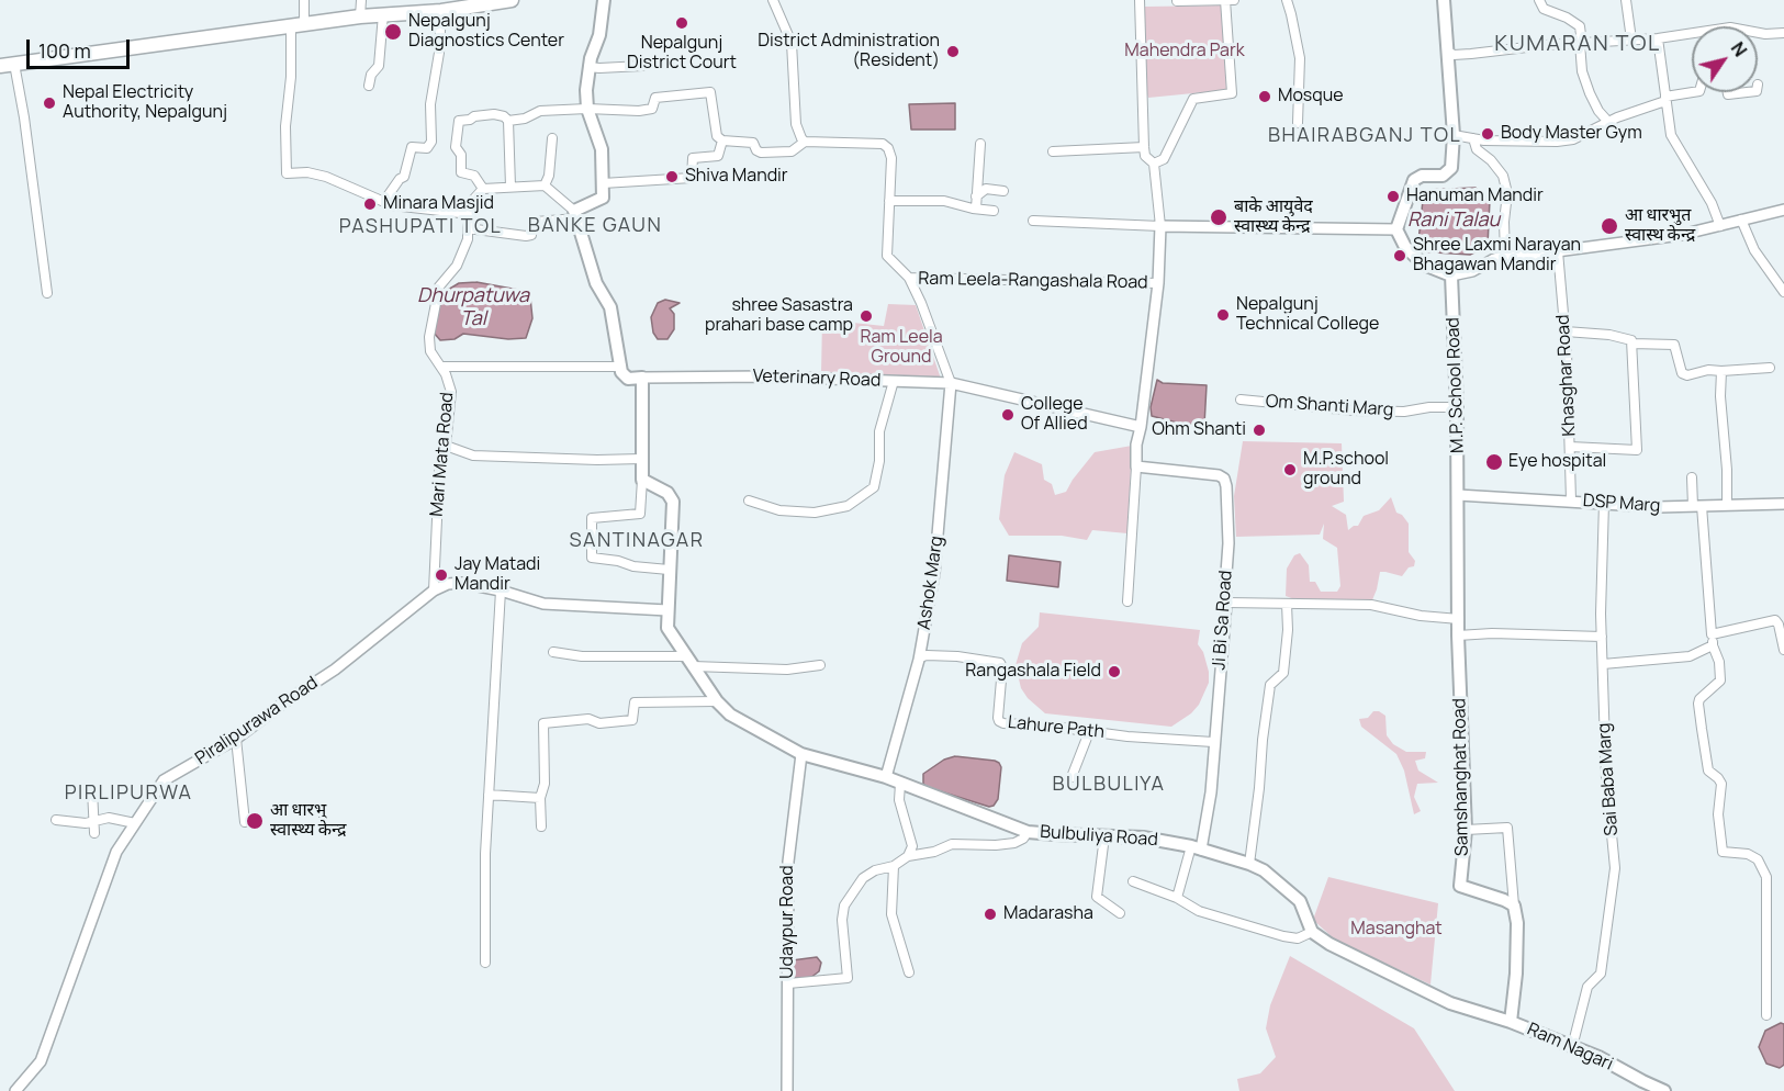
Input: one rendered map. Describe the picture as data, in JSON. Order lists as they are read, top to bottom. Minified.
{"streets":{"main road":["M.P. School Road","Samshanghat Road","Bulbuliya Road","Ram Nagari"],"street":["Ram Leela-Rangashala Road","Khasghar Road","Veterinary Road","Om Shanti Marg","Mari Mata Road","DSP Marg","Ashok Marg","Ji Bi Sa Road","Piralipurawa Road","Lahure Path","Sai Baba Marg","Udaypur Road"]},"crossings":[["Ram Leela-Rangashala Road","Veterinary Road"],["Ram Leela-Rangashala Road","Ji Bi Sa Road"],["Khasghar Road","DSP Marg"],["Veterinary Road","Ashok Marg"],["M.P. School Road","Om Shanti Marg"],["M.P. School Road","DSP Marg"],["M.P. School Road","Samshanghat Road"],["Mari Mata Road","Piralipurawa Road"],["DSP Marg","Samshanghat Road"],["DSP Marg","Sai Baba Marg"],["Ashok Marg","Lahure Path"],["Ashok Marg","Bulbuliya Road"],["Ji Bi Sa Road","Lahure Path"],["Ji Bi Sa Road","Bulbuliya Road"],["Piralipurawa Road","Bulbuliya Road"],["Sai Baba Marg","Ram Nagari"],["Bulbuliya Road","Udaypur Road"]],"districts":["KUMARAN TOL","BHAIRABGANJ TOL","BANKE GAUN","PASHUPATI TOL","SANTINAGAR","BULBULIYA","PIRLIPURWA"],"water":["Rani Talau","Dhurpatuwa Tal"],"parks":["Mahendra Park","Ram Leela Ground","Masanghat"],"places":["Nepalgunj District Court","Nepalgunj Diagnostics Center","District Administration (Resident)","Mosque","Nepal Electricity Authority, Nepalgunj","Body Master Gym","Shiva Mandir","Hanuman Mandir","Minara Masjid","बाके आयुवेद स्वास्थ्य केन्द्र","आ धारभुत स्वास्थ केन्द्र","Shree Laxmi Narayan Bhagawan Mandir","Nepalgunj Technical College","shree Sasastra prahari base camp","College Of Allied","Ohm Shanti","Eye hospital","M.P.school ground","Jay Matadi Mandir","Rangashala Field","आ धारभु स्वास्थ्य केन्द्र","Madarasha"],"scale_bar":"100 m","north":"top right"}
